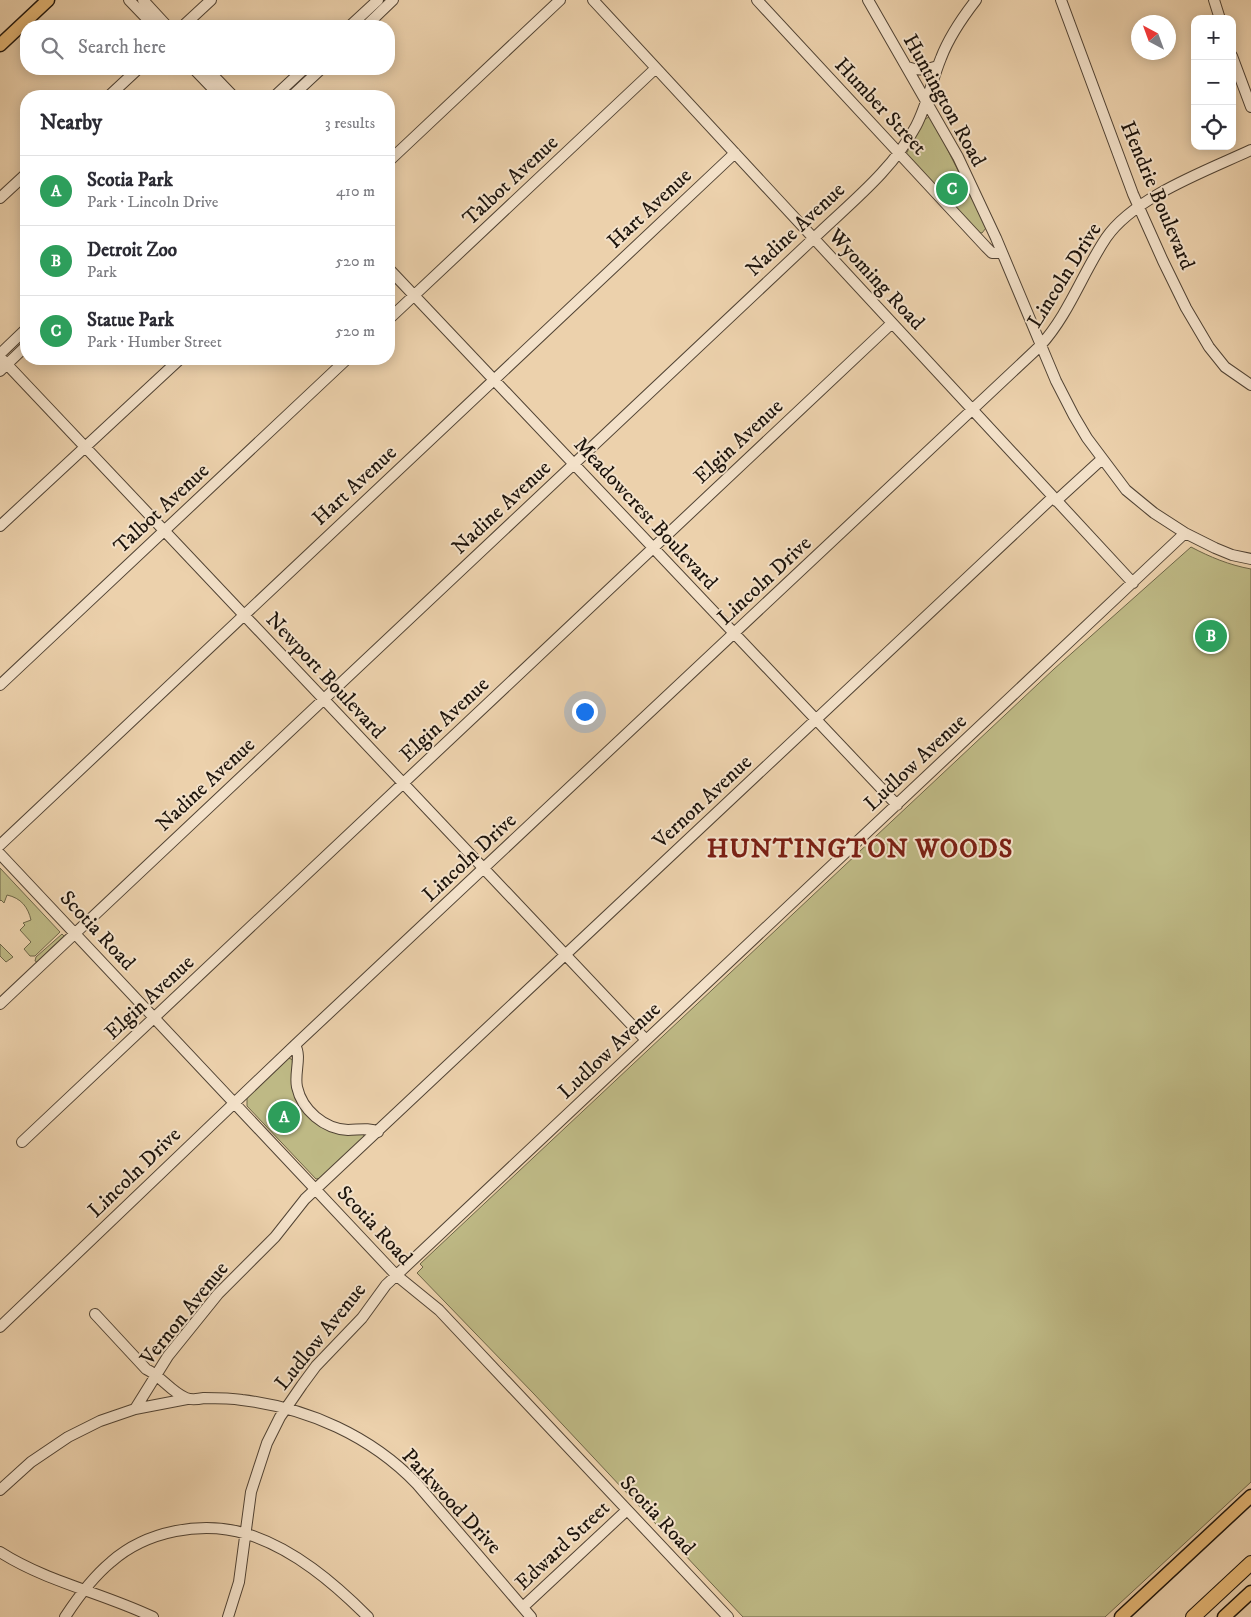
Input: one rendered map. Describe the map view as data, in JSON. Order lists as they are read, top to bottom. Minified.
{"streets":{"street":["Huntington Road","Humber Street","Talbot Avenue","Hendrie Boulevard","Hart Avenue","Nadine Avenue","Lincoln Drive","Wyoming Road","Elgin Avenue","Meadowcrest Boulevard","Newport Boulevard","Ludlow Avenue","Vernon Avenue","Scotia Road","Parkwood Drive","Edward Street"]},"crossings":[["Huntington Road","Humber Street"],["Huntington Road","Nadine Avenue"],["Huntington Road","Lincoln Drive"],["Huntington Road","Ludlow Avenue"],["Huntington Road","Vernon Avenue"],["Humber Street","Nadine Avenue"],["Talbot Avenue","Wyoming Road"],["Talbot Avenue","Meadowcrest Boulevard"],["Talbot Avenue","Newport Boulevard"],["Hendrie Boulevard","Lincoln Drive"],["Hart Avenue","Wyoming Road"],["Hart Avenue","Meadowcrest Boulevard"],["Hart Avenue","Newport Boulevard"],["Nadine Avenue","Wyoming Road"],["Nadine Avenue","Meadowcrest Boulevard"],["Nadine Avenue","Newport Boulevard"],["Nadine Avenue","Scotia Road"],["Lincoln Drive","Wyoming Road"],["Lincoln Drive","Meadowcrest Boulevard"],["Lincoln Drive","Newport Boulevard"],["Lincoln Drive","Scotia Road"],["Wyoming Road","Elgin Avenue"],["Wyoming Road","Ludlow Avenue"],["Wyoming Road","Vernon Avenue"],["Elgin Avenue","Meadowcrest Boulevard"],["Elgin Avenue","Newport Boulevard"],["Elgin Avenue","Scotia Road"],["Meadowcrest Boulevard","Ludlow Avenue"],["Meadowcrest Boulevard","Vernon Avenue"],["Newport Boulevard","Ludlow Avenue"],["Newport Boulevard","Vernon Avenue"],["Ludlow Avenue","Scotia Road"],["Ludlow Avenue","Parkwood Drive"],["Vernon Avenue","Scotia Road"],["Vernon Avenue","Parkwood Drive"],["Scotia Road","Edward Street"],["Parkwood Drive","Edward Street"]],"districts":["HUNTINGTON WOODS"],"north":"top left","page":{"map_buttons":["+","−"],"search":"Search here","heading":["Nearby","3 results"],"list":[{"mark":"A","name":"Scotia Park","note":"Park · Lincoln Drive","value":"410 m"},{"mark":"B","name":"Detroit Zoo","note":"Park","value":"520 m"},{"mark":"C","name":"Statue Park","note":"Park · Humber Street","value":"520 m"}],"pins":["C","B","A"]}}
